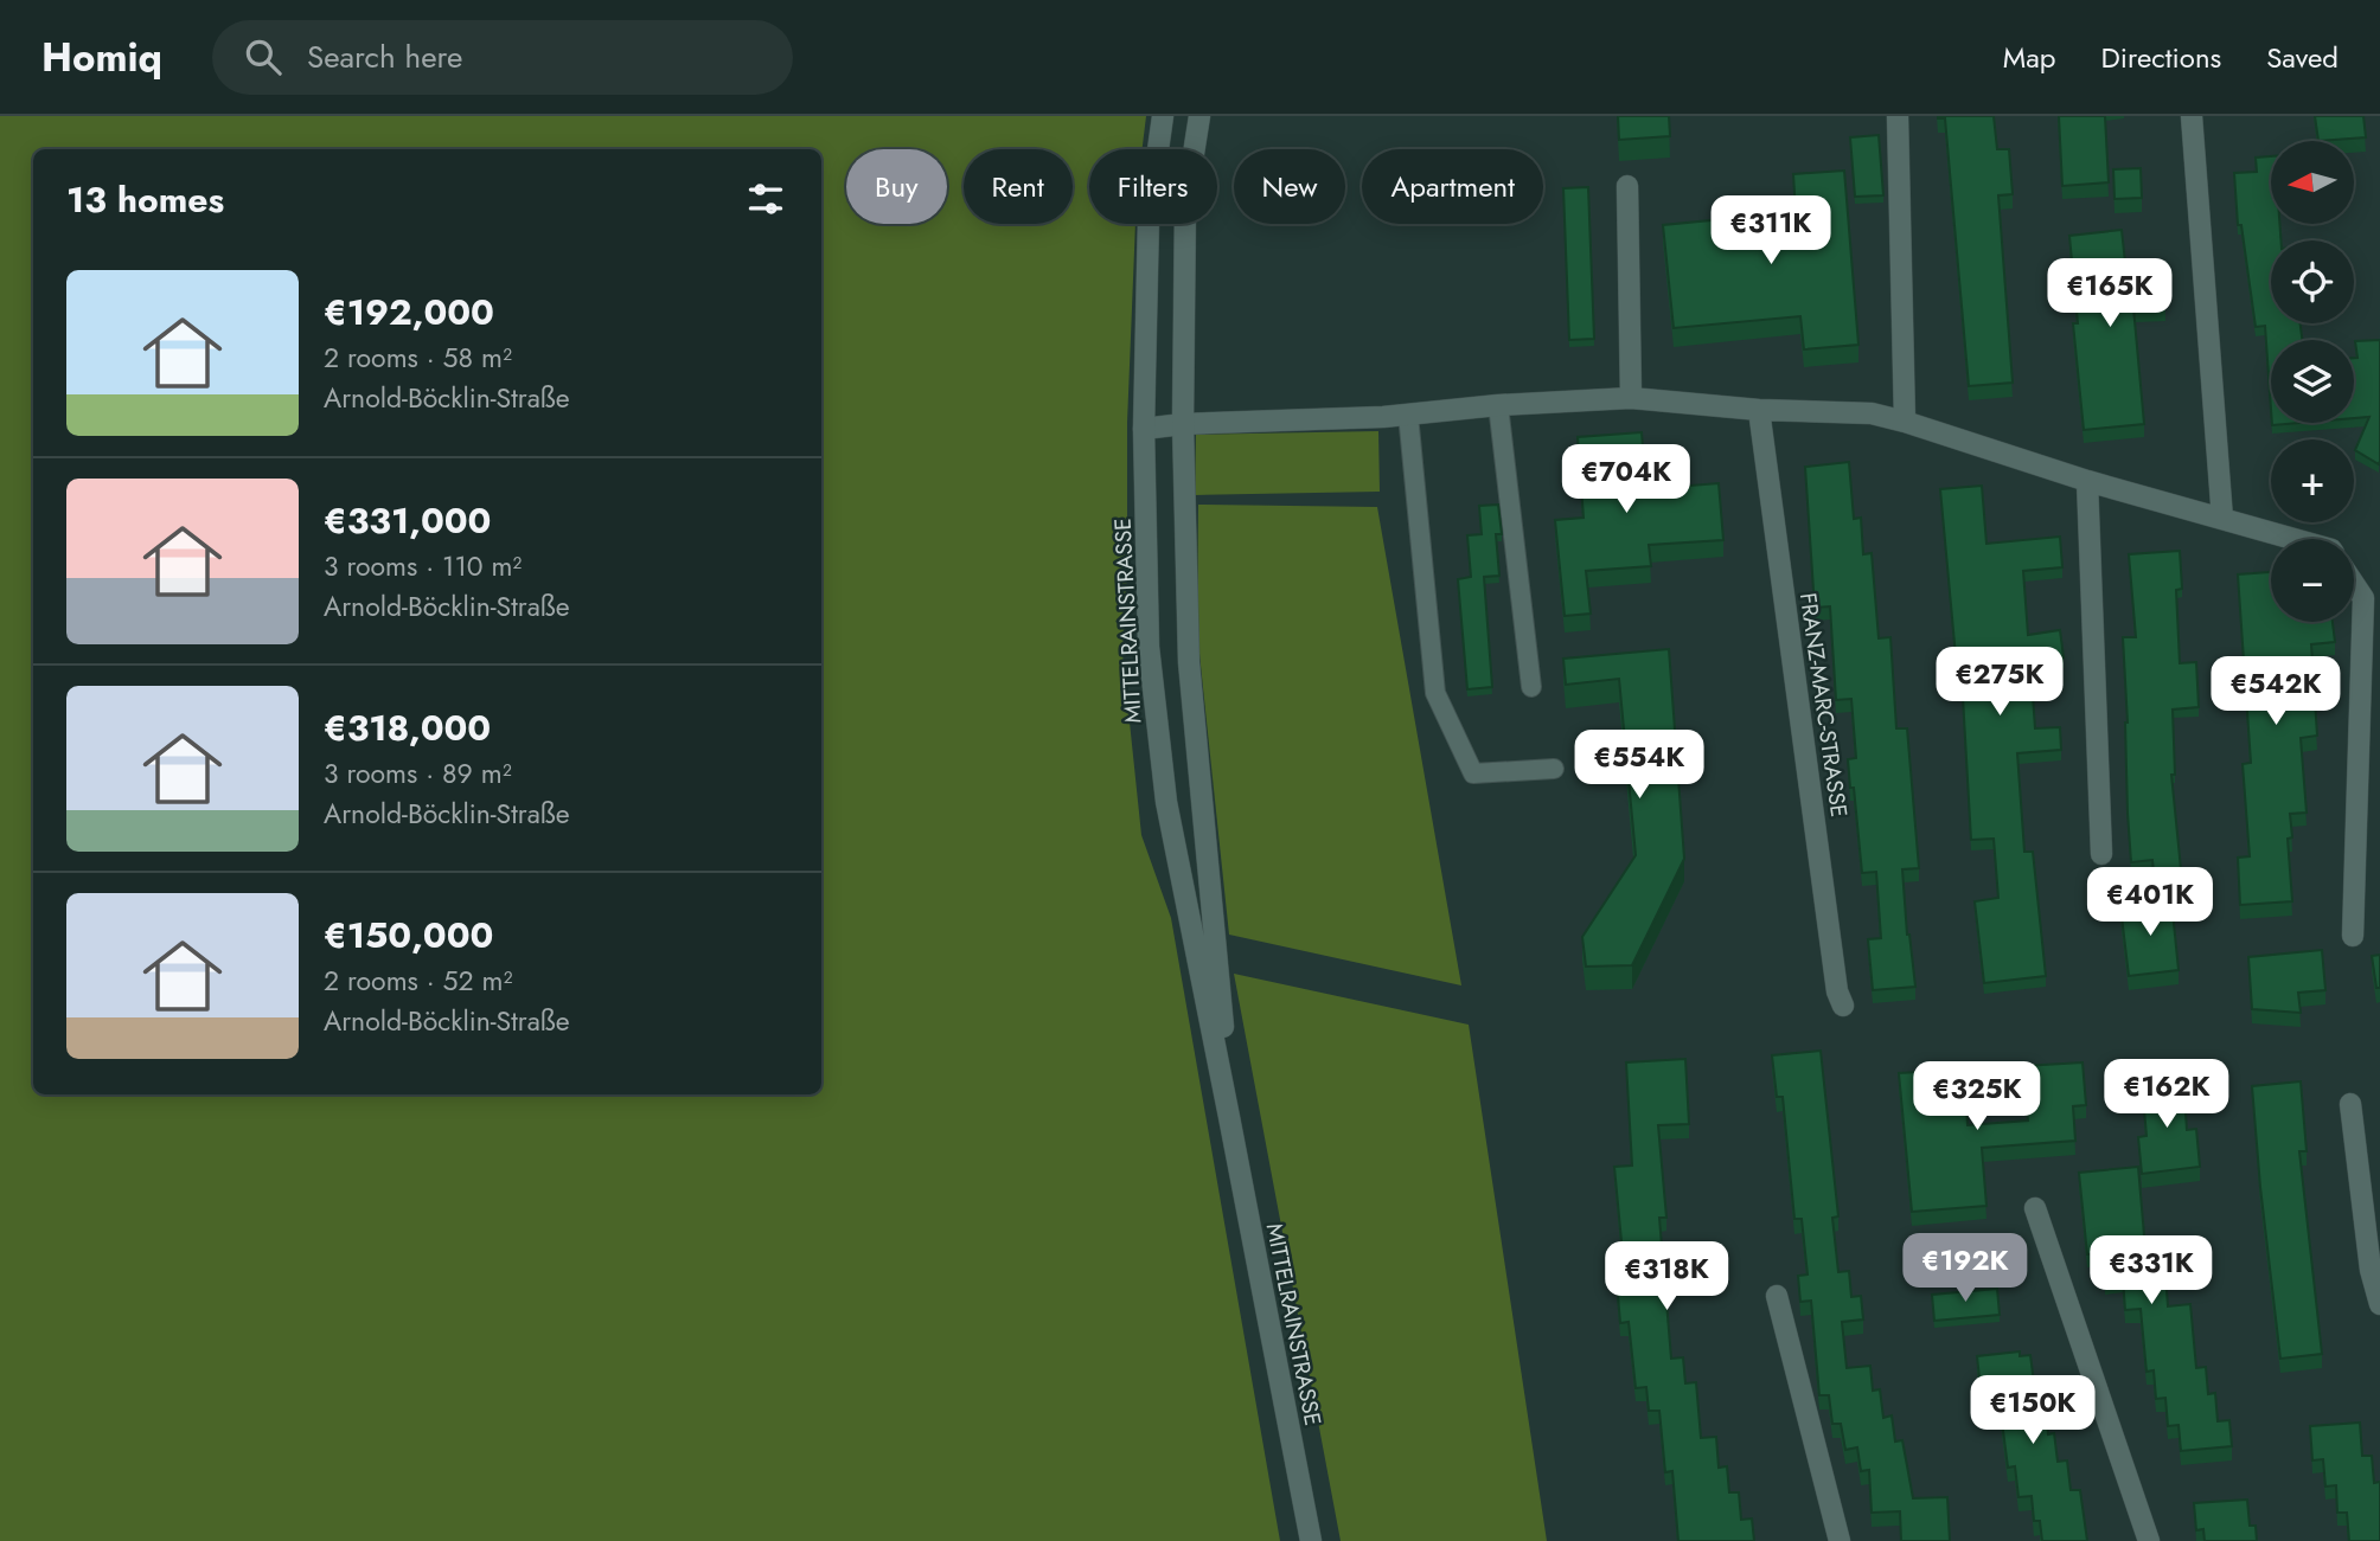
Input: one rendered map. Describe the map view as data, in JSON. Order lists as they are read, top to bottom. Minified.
{"streets":{"street":["MITTELRAINSTRASSE","FRANZ-MARC-STRASSE"]},"north":"left","page":{"header":"Homiq","search":"Search here","nav":["Map","Directions","Saved"],"map_buttons":["+","−"],"chip":["Buy","Rent","Filters","New","Apartment"],"heading":"13 homes","price":["€311K","€165K","€704K","€275K","€542K","€554K","€401K","€162K","€325K","€192K","€331K","€318K","€150K"],"list":[{"name":"€192,000","note":"2 rooms · 58 m² · Arnold-Böcklin-Straße"},{"name":"€331,000","note":"3 rooms · 110 m² · Arnold-Böcklin-Straße"},{"name":"€318,000","note":"3 rooms · 89 m² · Arnold-Böcklin-Straße"},{"name":"€150,000","note":"2 rooms · 52 m² · Arnold-Böcklin-Straße"}]}}
